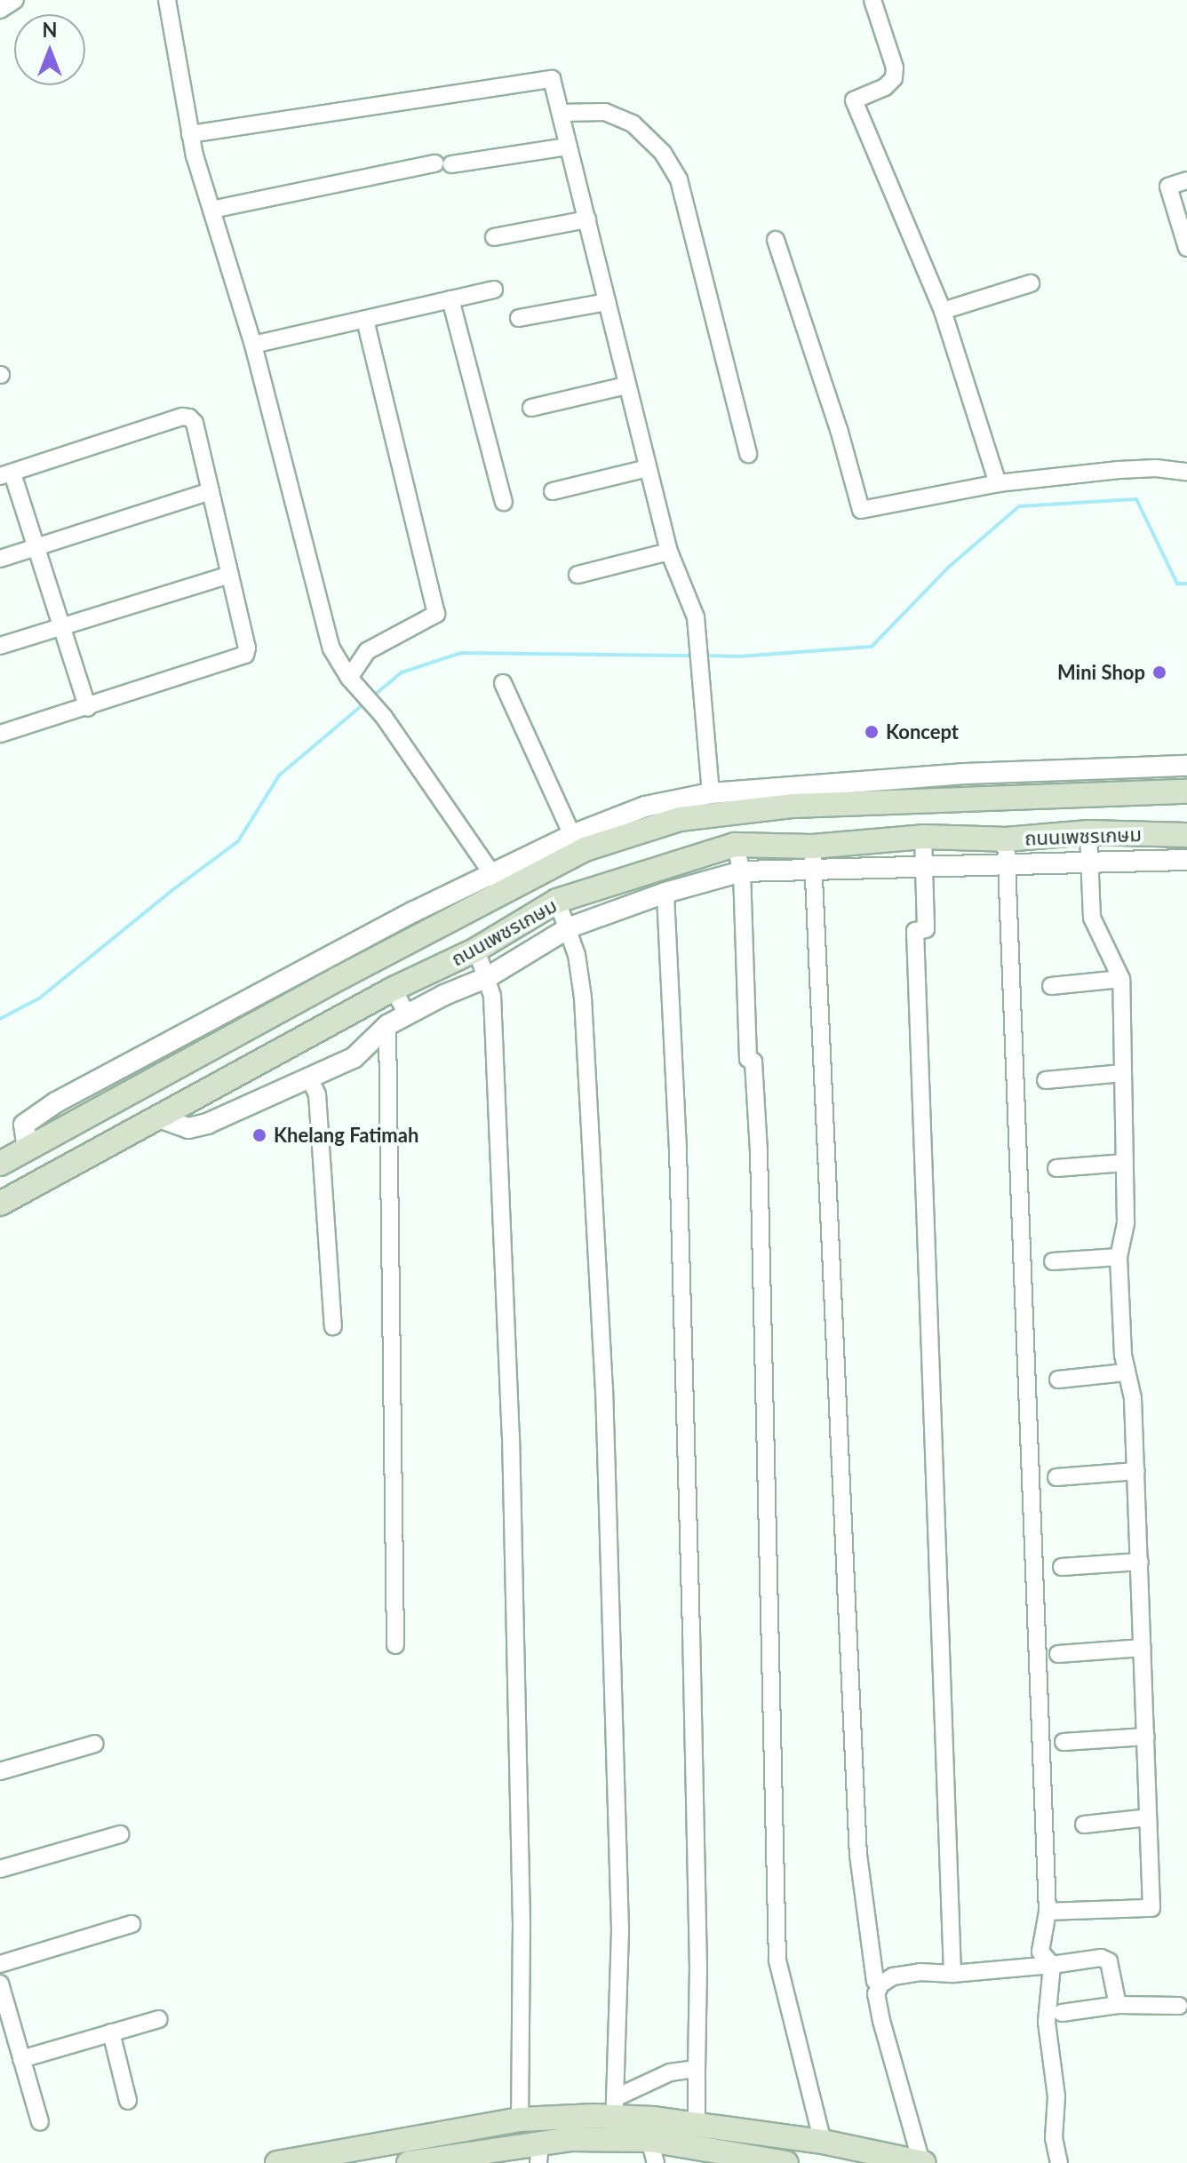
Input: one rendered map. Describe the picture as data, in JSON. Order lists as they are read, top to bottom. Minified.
{"streets":{"main road":["ถนนเพชรเกษม"]},"places":["Mini Shop","Koncept","Khelang Fatimah"],"north":"top"}
